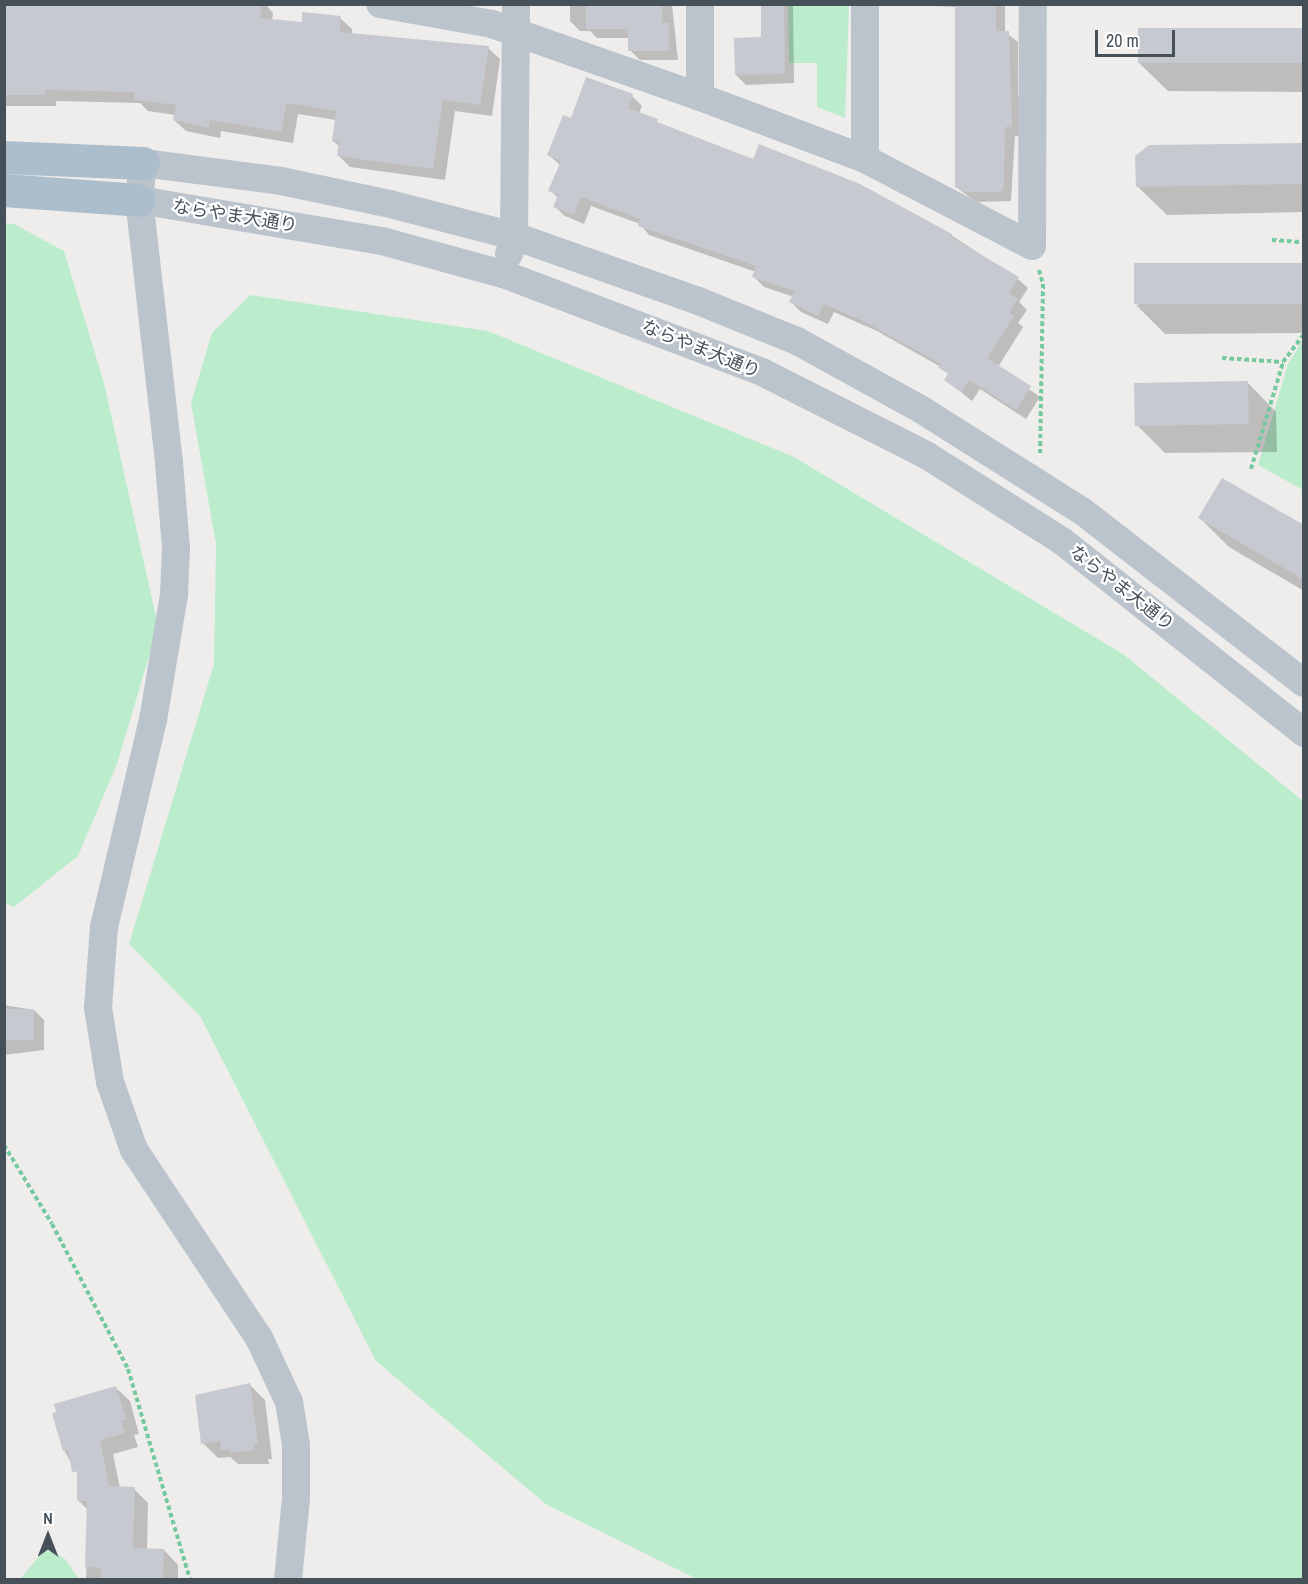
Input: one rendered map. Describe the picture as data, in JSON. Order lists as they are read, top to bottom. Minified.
{"streets":{"main road":["ならやま大通り"]},"scale_bar":"20 m","north":"top"}
